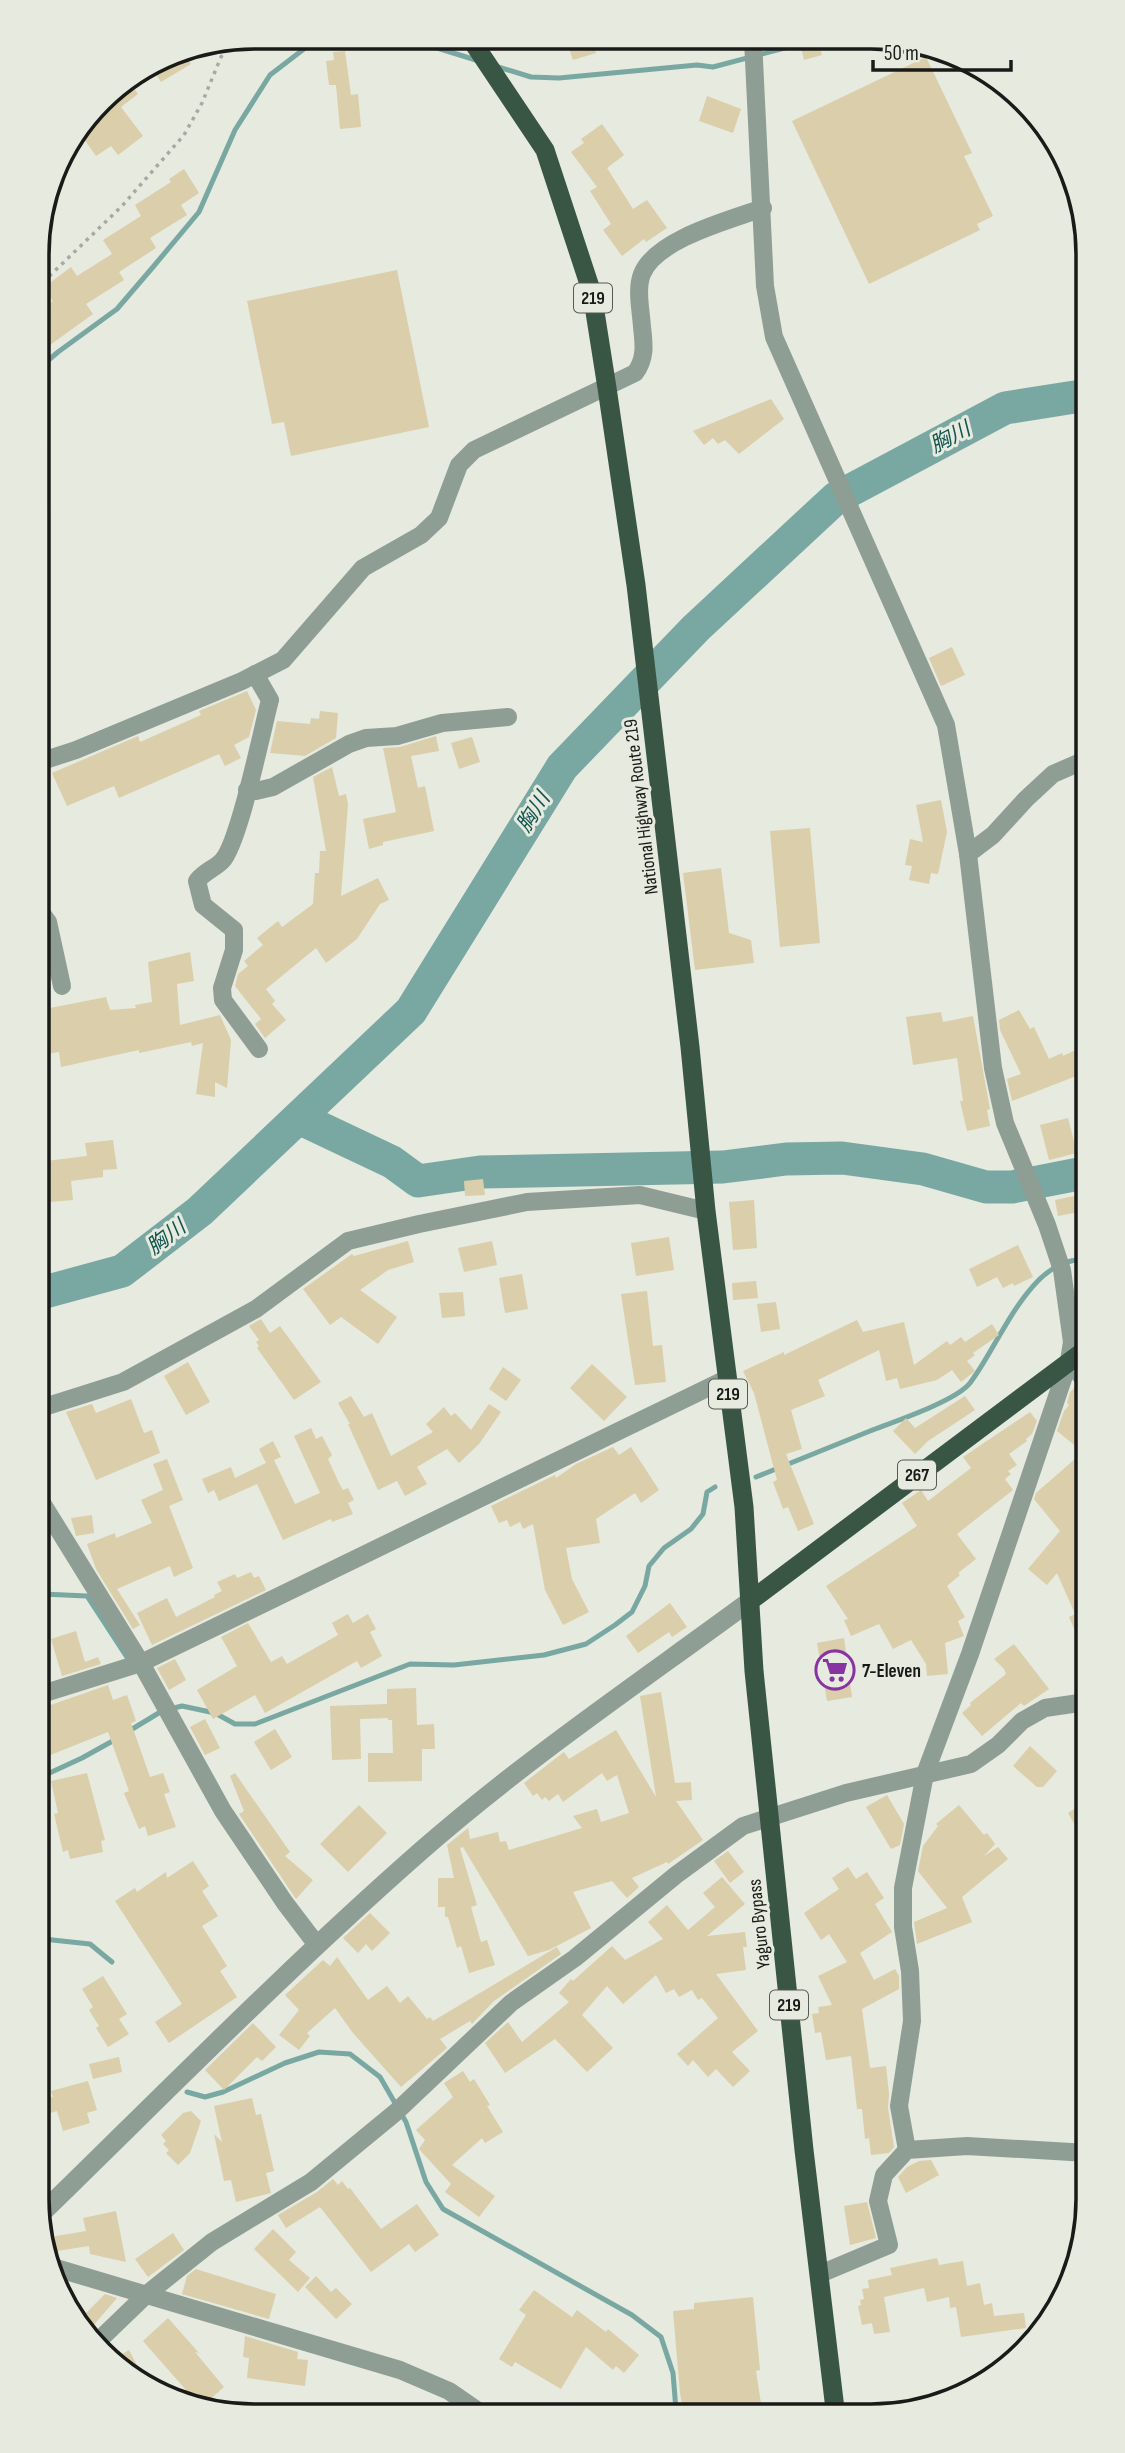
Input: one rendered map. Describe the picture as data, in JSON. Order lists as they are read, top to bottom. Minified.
{"streets":{"highway":["219","National Highway Route 219","267","Yaguro Bypass"]},"crossings":[["National Highway Route 219","267"],["National Highway Route 219","Yaguro Bypass"],["267","Yaguro Bypass"]],"water":["胸川"],"places":{"supermarket":["7-Eleven"]},"scale_bar":"50 m"}
